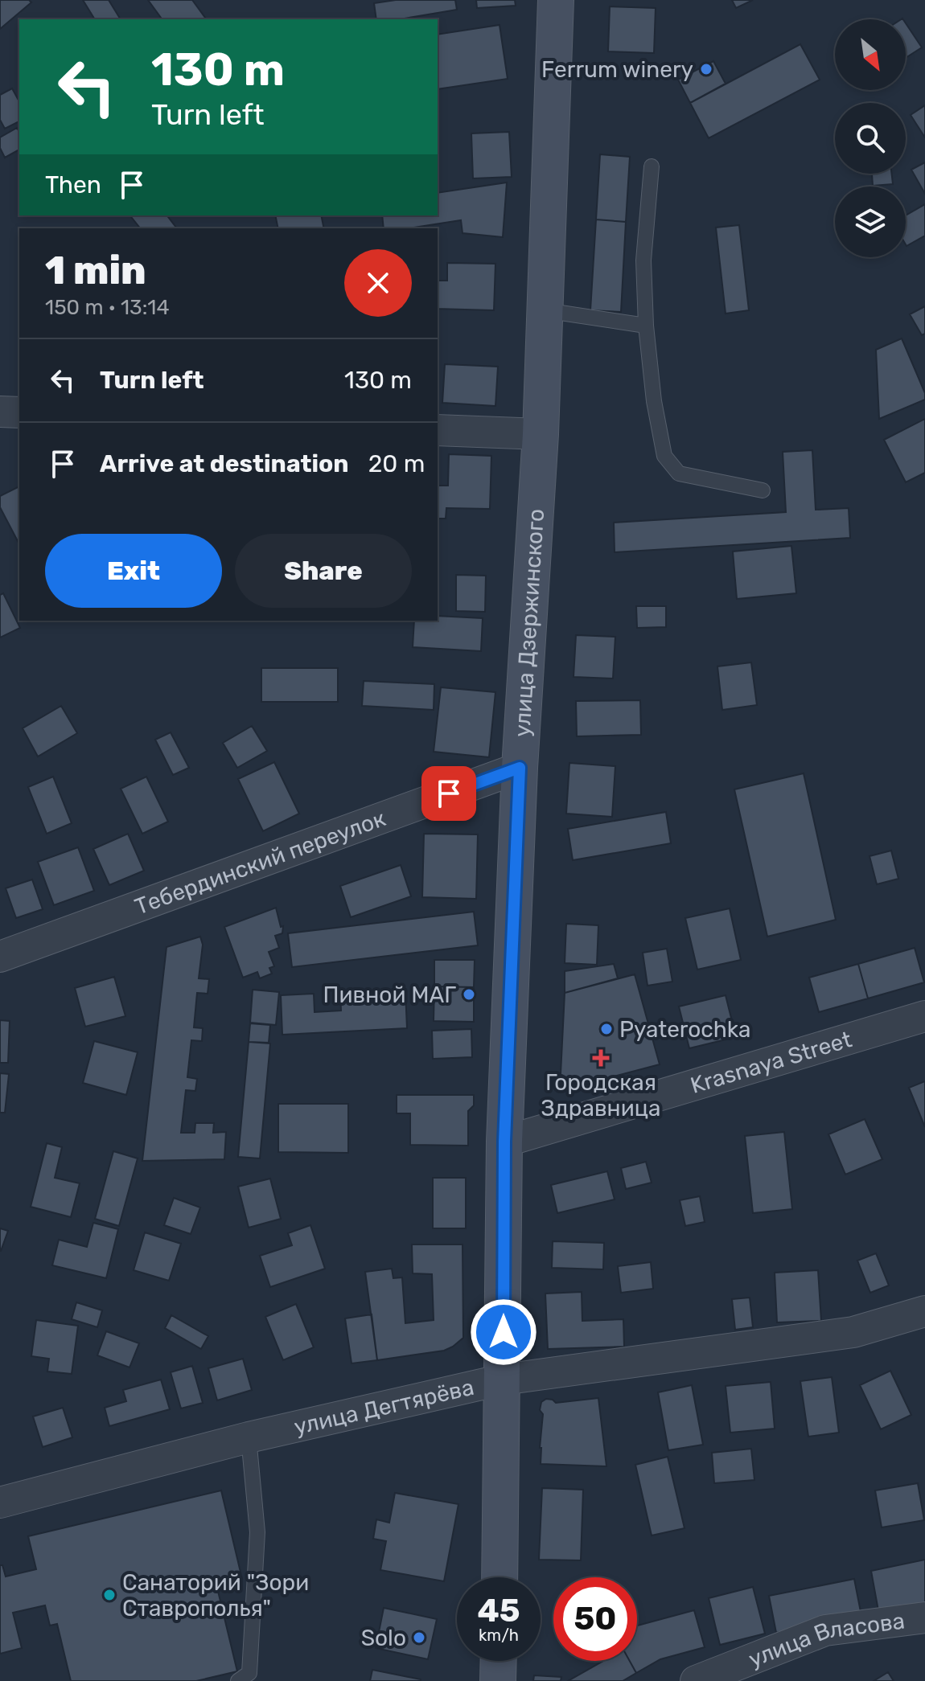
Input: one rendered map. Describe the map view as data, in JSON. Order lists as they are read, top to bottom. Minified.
{"streets":{"main road":["улица Дзержинского"],"street":["Тебердинский переулок","Krasnaya Street","улица Дегтярёва","улица Власова"]},"crossings":[["улица Дзержинского","Тебердинский переулок"],["улица Дзержинского","Krasnaya Street"],["улица Дзержинского","улица Дегтярёва"]],"places":{"other":["Ferrum winery","Пивной МАГ","Pyaterochka","Санаторий \"Зори Ставрополья\"","Solo"],"health":["Городская Здравница"]},"north":"bottom right","page":{"turn":["130 m","Turn left"],"then":"Then","heading":["1 min","150 m · 13:14"],"list":[{"name":"Turn left","value":"130 m"},{"name":"Arrive at destination","value":"20 m"}],"buttons":["Exit","Share"],"speed":"45 km/h","limit":"50"}}
